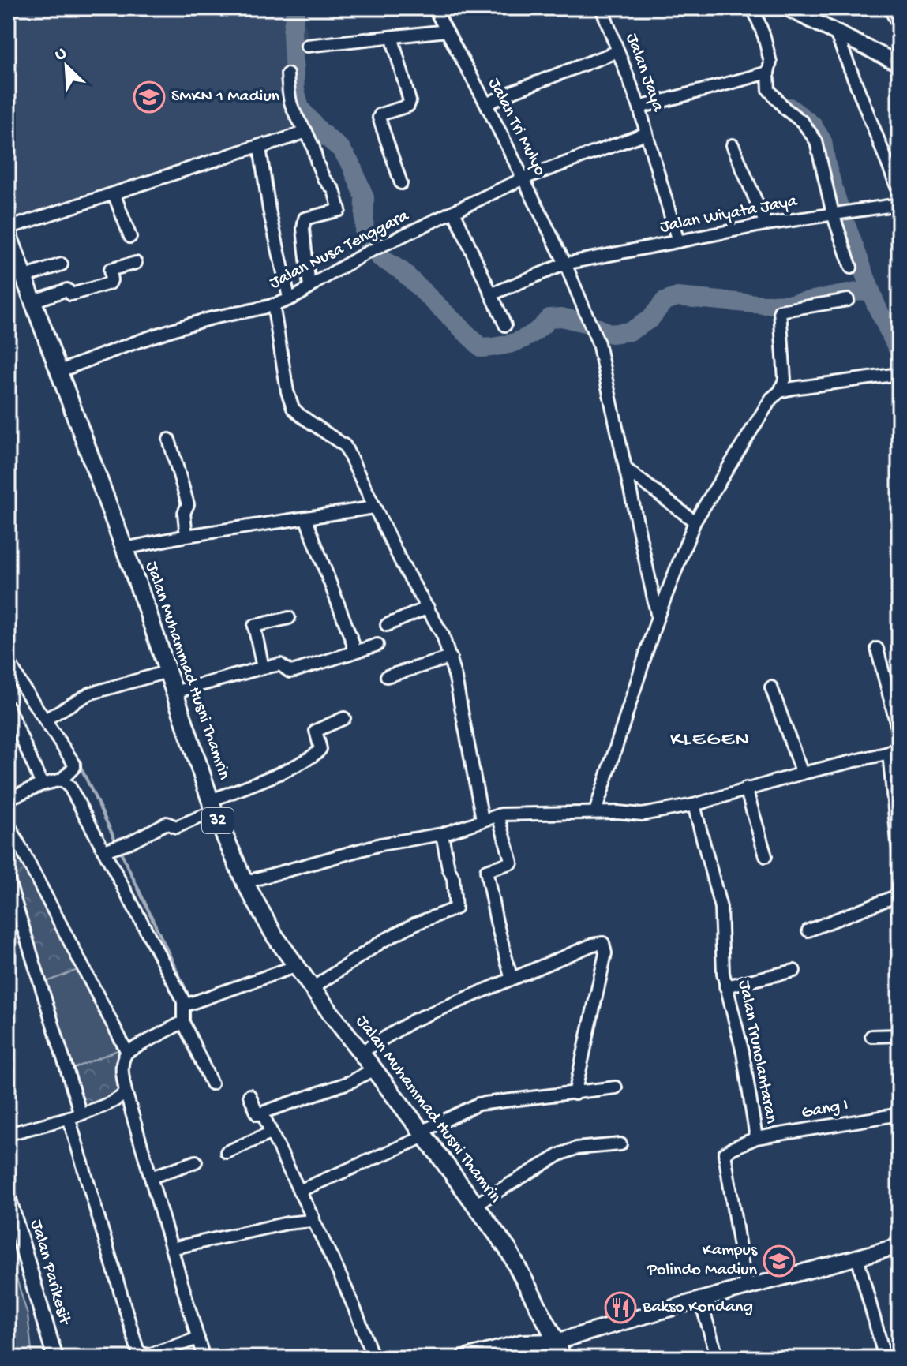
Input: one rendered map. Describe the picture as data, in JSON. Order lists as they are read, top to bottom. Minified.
{"streets":{"highway":["Jalan Muhammad Husni Thamrin","32"],"main road":["Jalan Parikesit"],"street":["Jalan Jaya","Jalan Tri Mulyo","Jalan Wiyata Jaya","Jalan Nusa Tenggara","Jalan Trunolantaran","Gang I"]},"crossings":[["Jalan Jaya","Jalan Tri Mulyo"],["Jalan Jaya","Jalan Nusa Tenggara"],["Jalan Tri Mulyo","Jalan Wiyata Jaya"],["Jalan Tri Mulyo","Jalan Nusa Tenggara"],["Jalan Nusa Tenggara","Jalan Muhammad Husni Thamrin"],["Jalan Muhammad Husni Thamrin","32"],["Jalan Trunolantaran","Gang I"]],"districts":["KLEGEN"],"places":{"school or university":["SMKN 1 Madiun","Kampus Polindo Madiun"],"restaurant":["Bakso Kondang"]},"north":"top left"}
